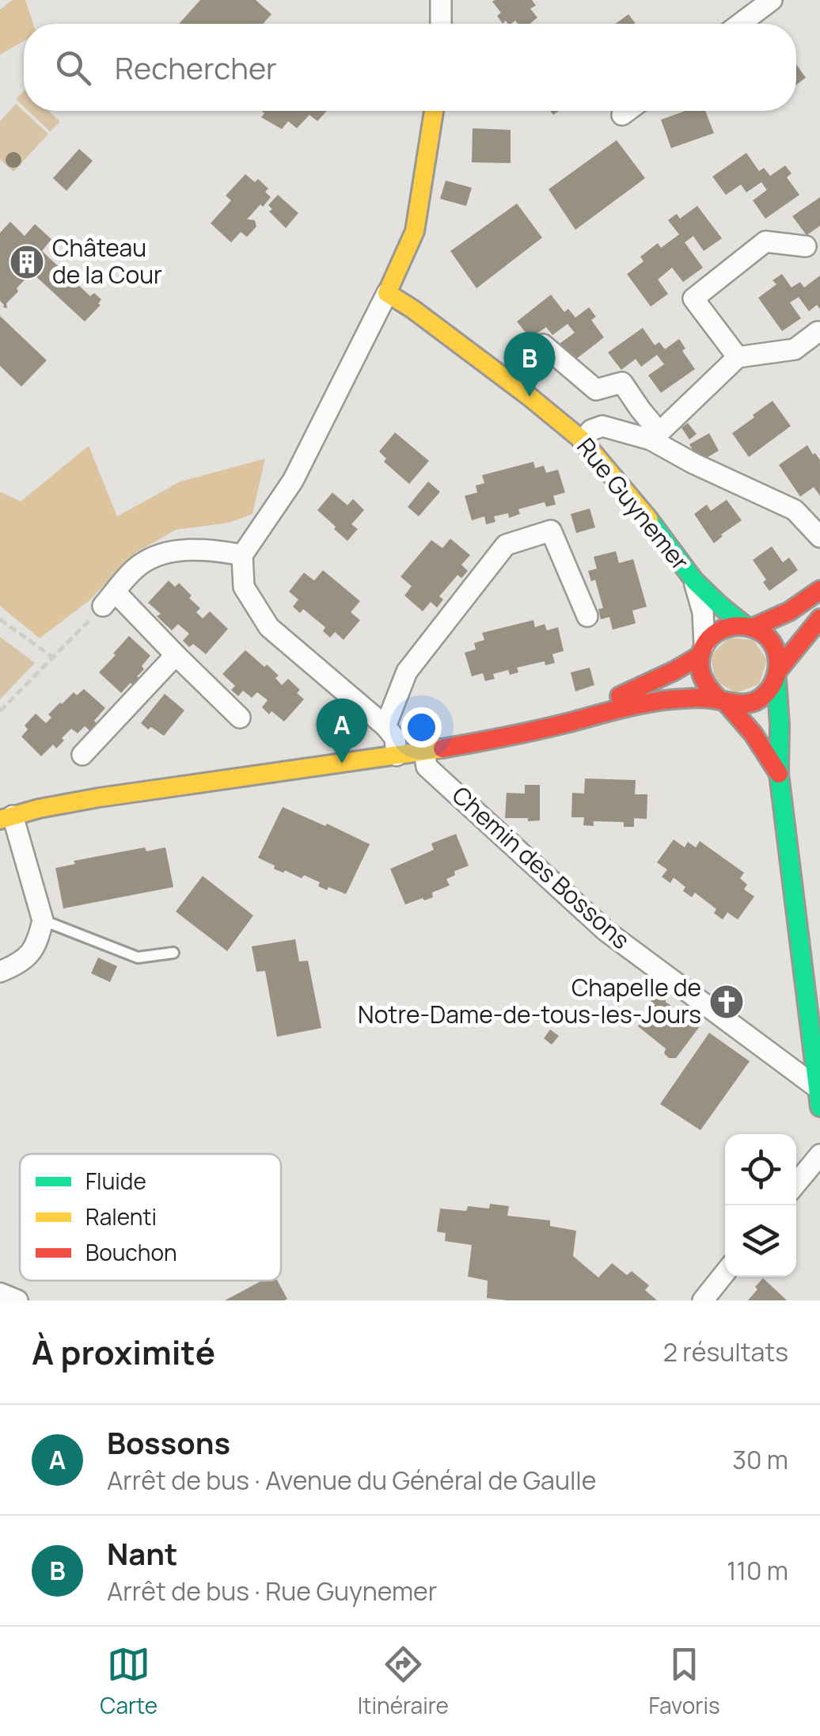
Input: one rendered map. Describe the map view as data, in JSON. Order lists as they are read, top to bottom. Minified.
{"streets":{"street":["Rue Guynemer","Chemin des Bossons"]},"places":{"building":["Château de la Cour"],"church":["Chapelle de Notre-Dame-de-tous-les-Jours"]},"legend":["Fluide","Ralenti","Bouchon"],"page":{"search":"Rechercher","pins":["B","A"],"heading":["À proximité","2 résultats"],"list":[{"mark":"A","name":"Bossons","note":"Arrêt de bus · Avenue du Général de Gaulle","value":"30 m"},{"mark":"B","name":"Nant","note":"Arrêt de bus · Rue Guynemer","value":"110 m"}],"nav":["Carte","Itinéraire","Favoris"]}}
